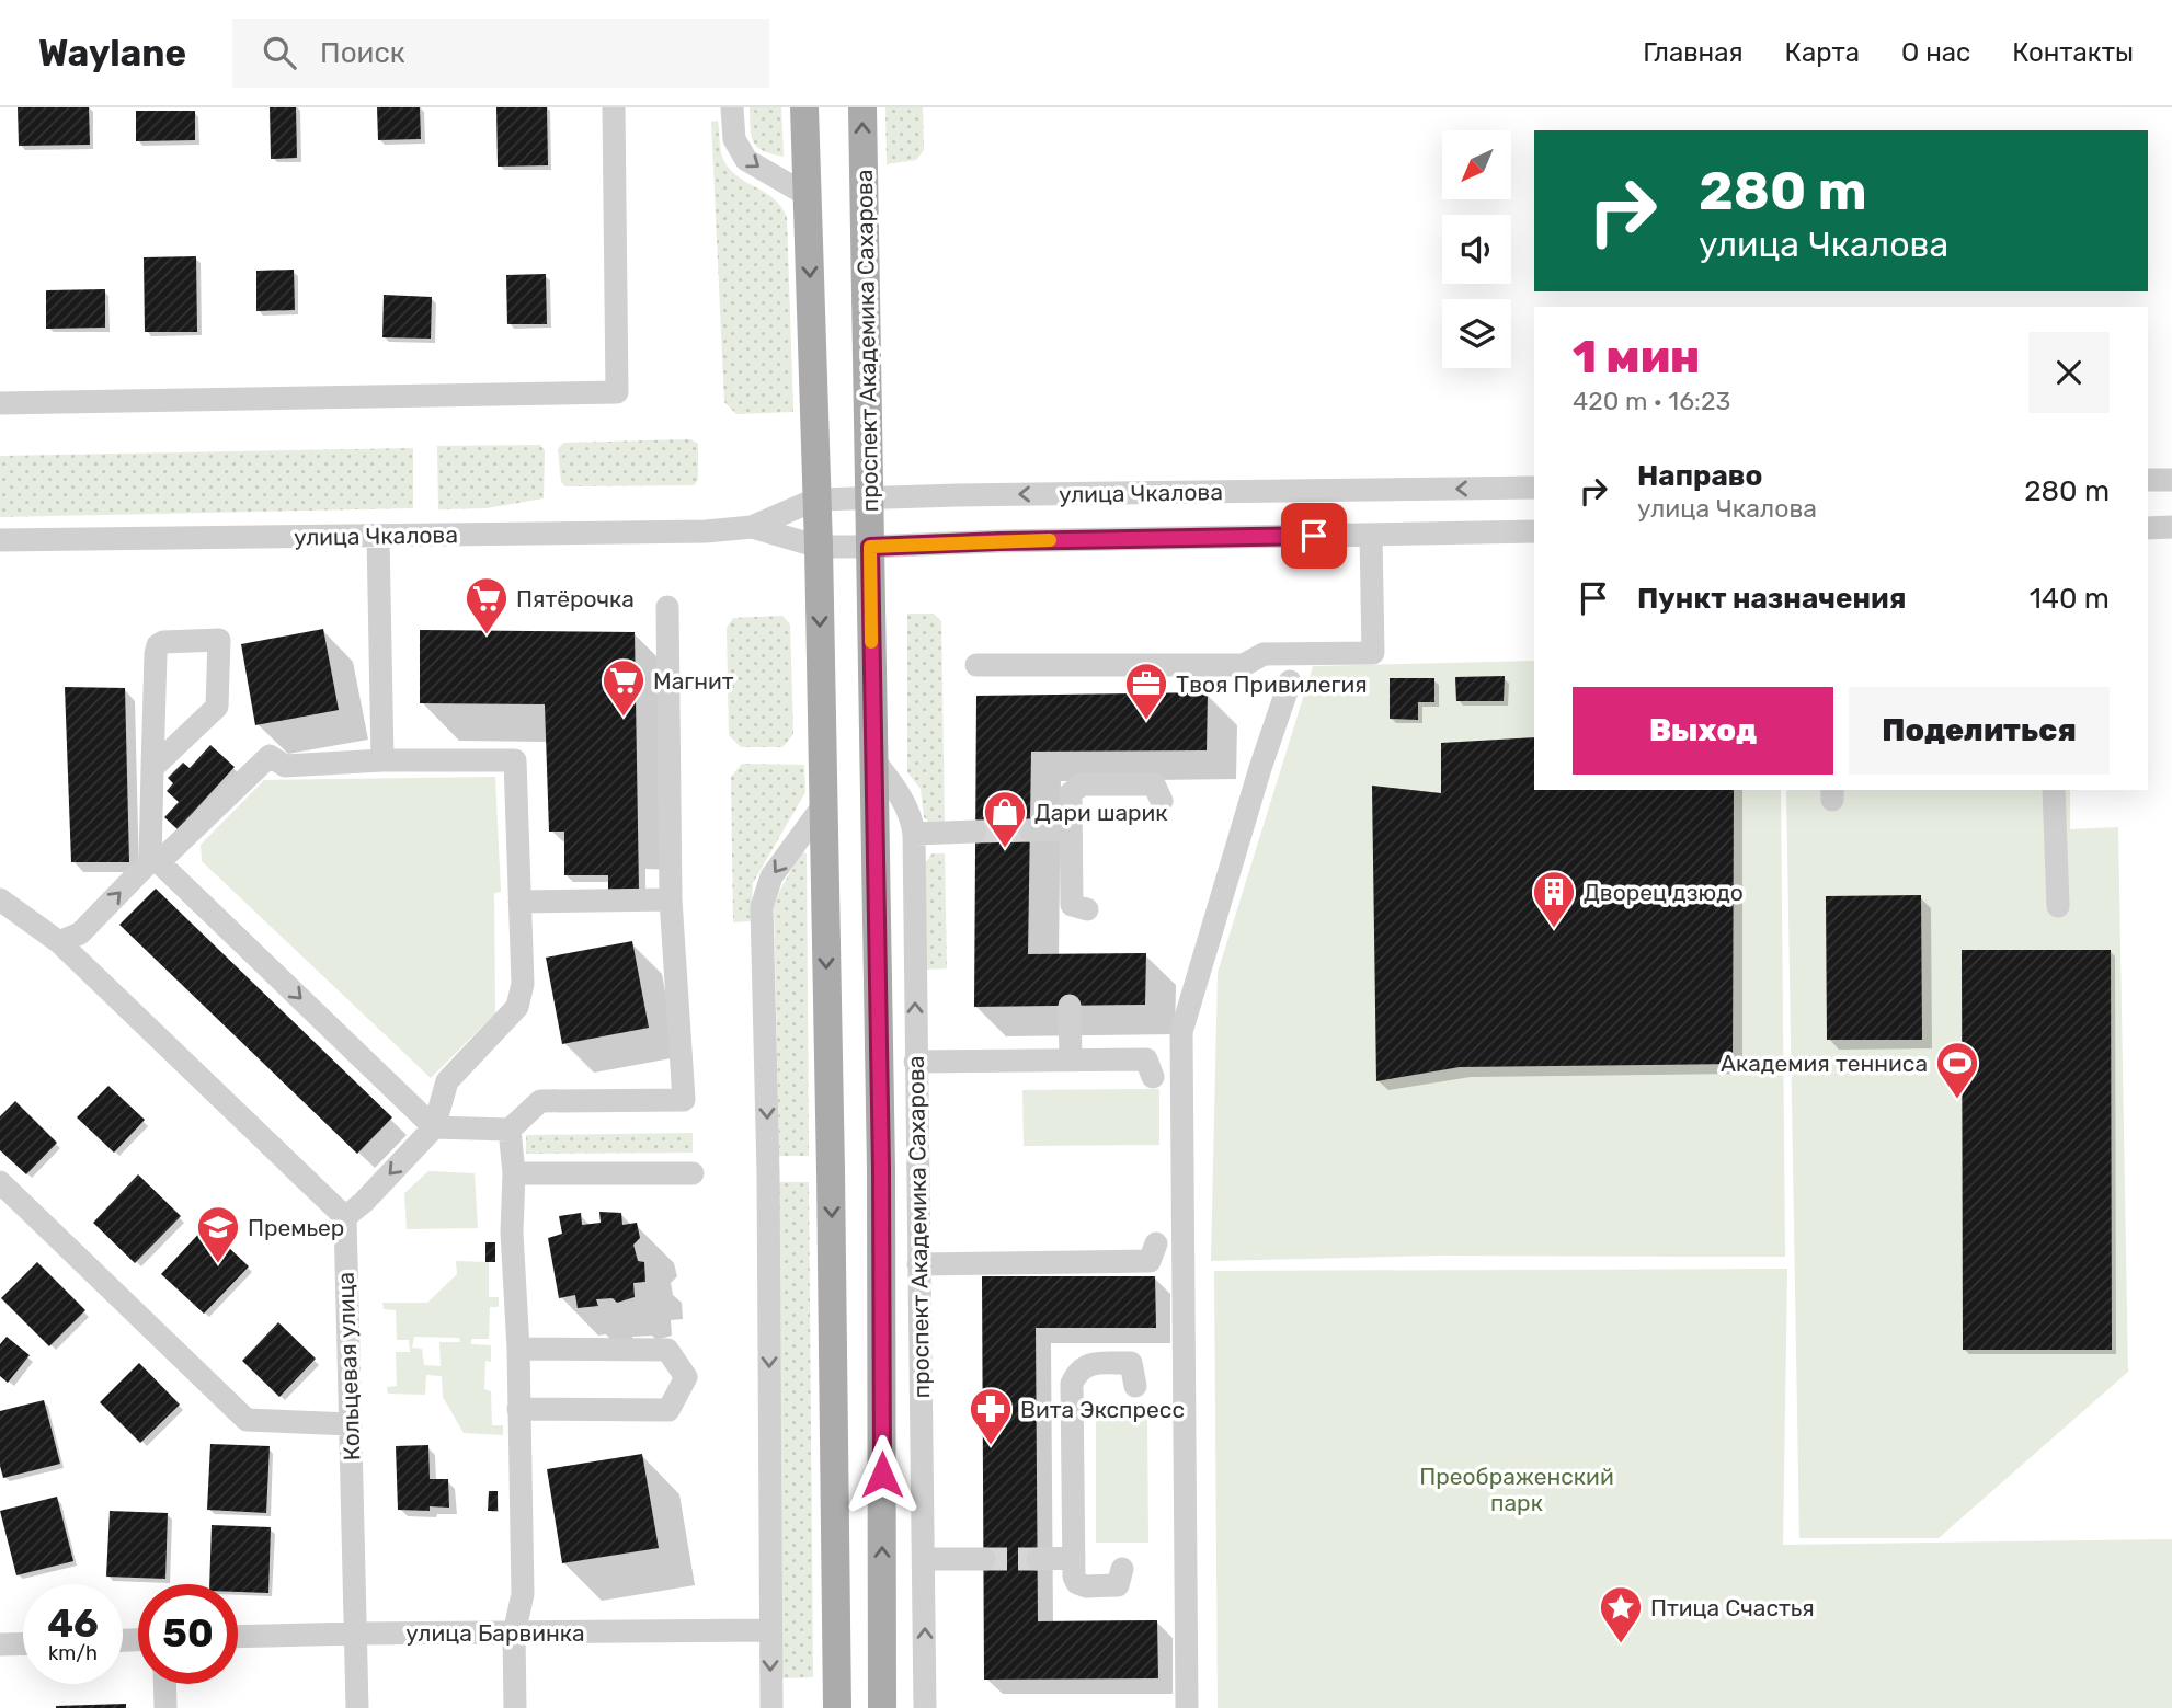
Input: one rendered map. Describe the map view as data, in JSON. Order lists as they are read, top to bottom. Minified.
{"streets":{"main road":["проспект Академика Сахарова"],"street":["улица Чкалова","Кольцевая улица","улица Барвинка"]},"crossings":[["проспект Академика Сахарова","улица Чкалова"],["Кольцевая улица","улица Барвинка"]],"parks":["Преображенский парк"],"places":{"supermarket":["Пятёрочка","Магнит"],"office":["Твоя Привилегия"],"shop":["Дари шарик"],"building":["Дворец дзюдо"],"sports":["Академия тенниса"],"school or university":["Премьер"],"pharmacy":["Вита Экспресс"],"place":["Птица Счастья"]},"north":"bottom left","page":{"header":"Waylane","search":"Поиск","nav":["Главная","Карта","О нас","Контакты"],"turn":["280 m","улица Чкалова"],"heading":["1 мин","420 m · 16:23"],"list":[{"name":"Направо","note":"улица Чкалова","value":"280 m"},{"name":"Пункт назначения","value":"140 m"}],"buttons":["Выход","Поделиться"],"speed":"46 km/h","limit":"50"}}
